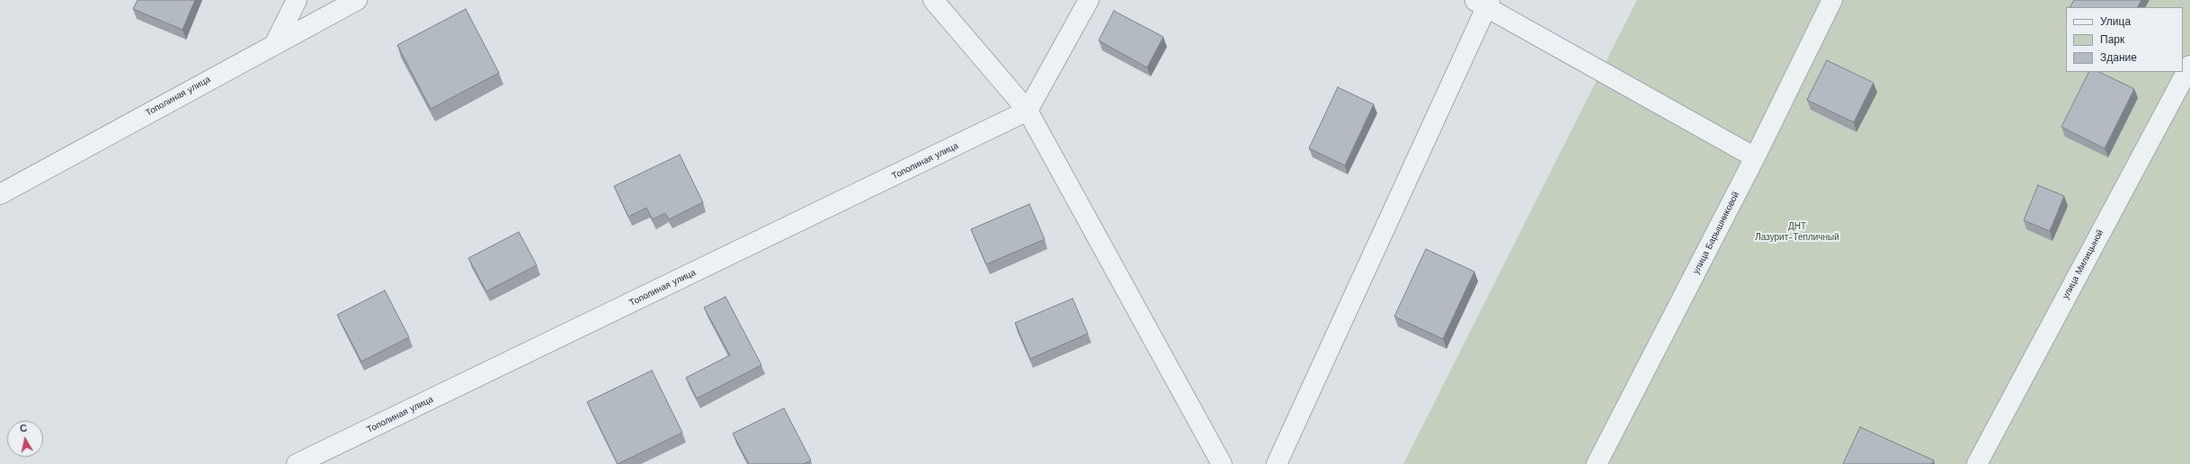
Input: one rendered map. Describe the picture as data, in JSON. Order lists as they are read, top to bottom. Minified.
{"streets":{"street":["Тополиная улица","улица Барышниковой","улица Милицыной"]},"parks":["ДНТ Лазурит-Тепличный"],"legend":["Улица","Парк","Здание"],"north":"top"}
